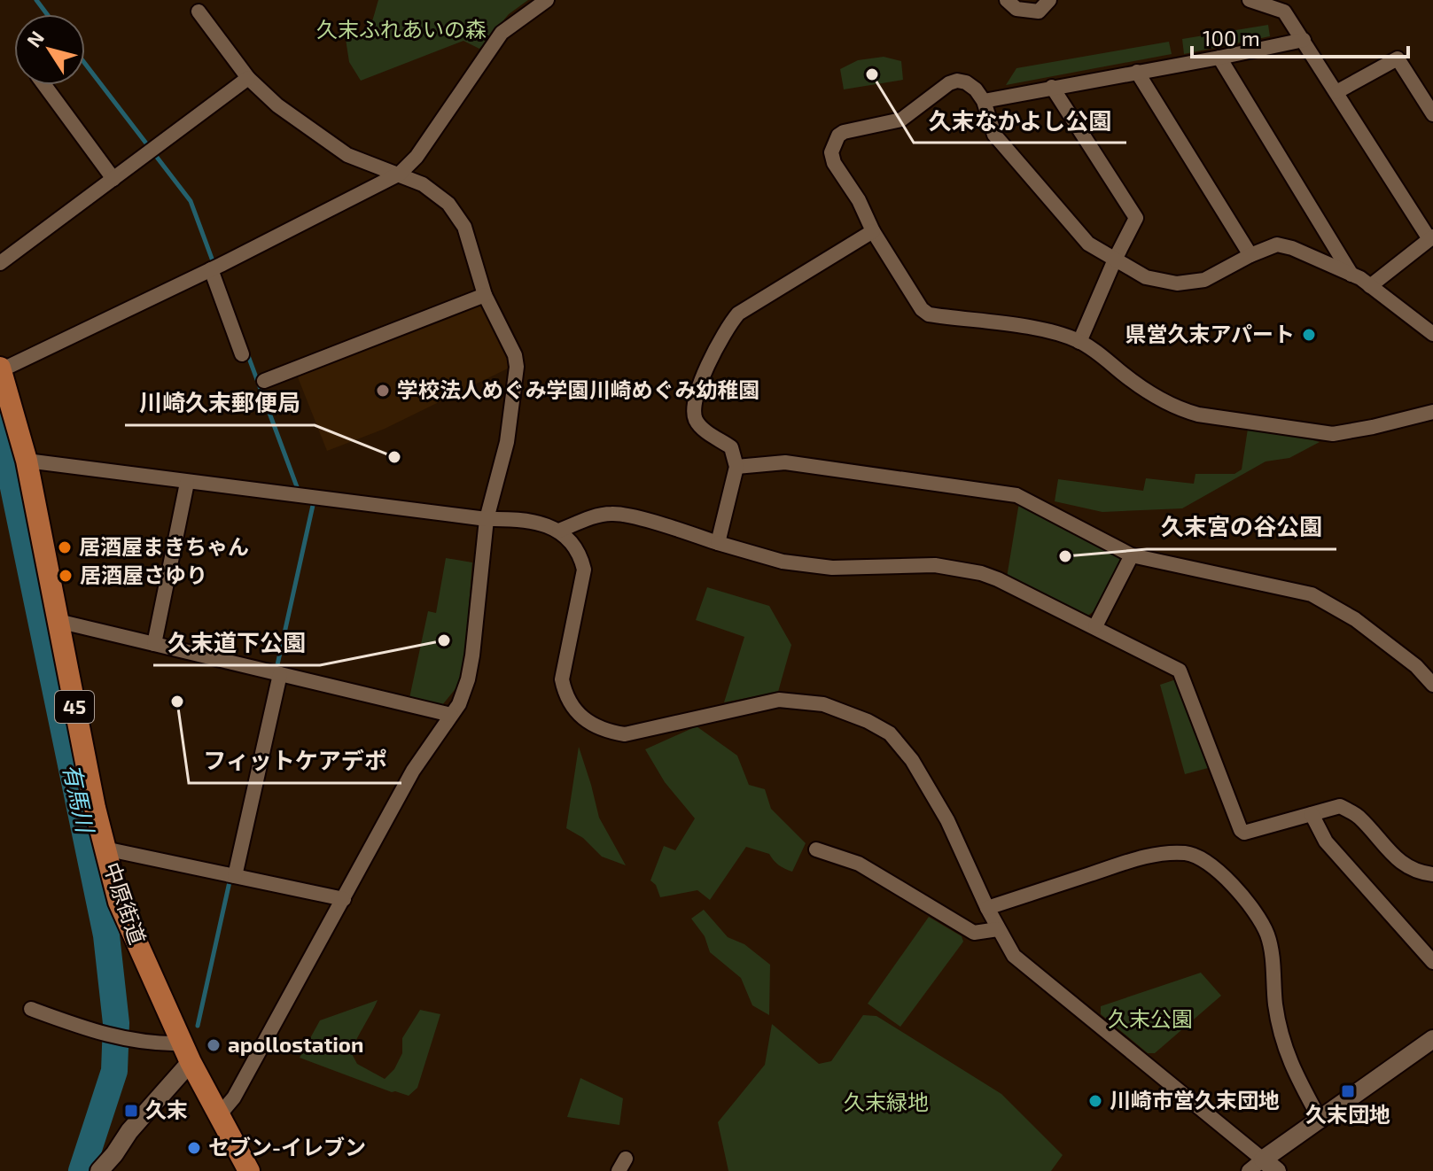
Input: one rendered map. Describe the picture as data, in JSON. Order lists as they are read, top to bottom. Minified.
{"streets":{"main road":["45","中原街道"]},"water":["有馬川"],"parks":["久末ふれあいの森","久末公園","久末緑地"],"places":{"other":["久末なかよし公園","県営久末アパート","学校法人めぐみ学園川崎めぐみ幼稚園","川崎久末郵便局","居酒屋まきちゃん","久末宮の谷公園","居酒屋さゆり","久末道下公園","フィットケアデポ","apollostation","川崎市営久末団地","セブン-イレブン"],"transit":["久末団地","久末"]},"scale_bar":"100 m","north":"top left"}
